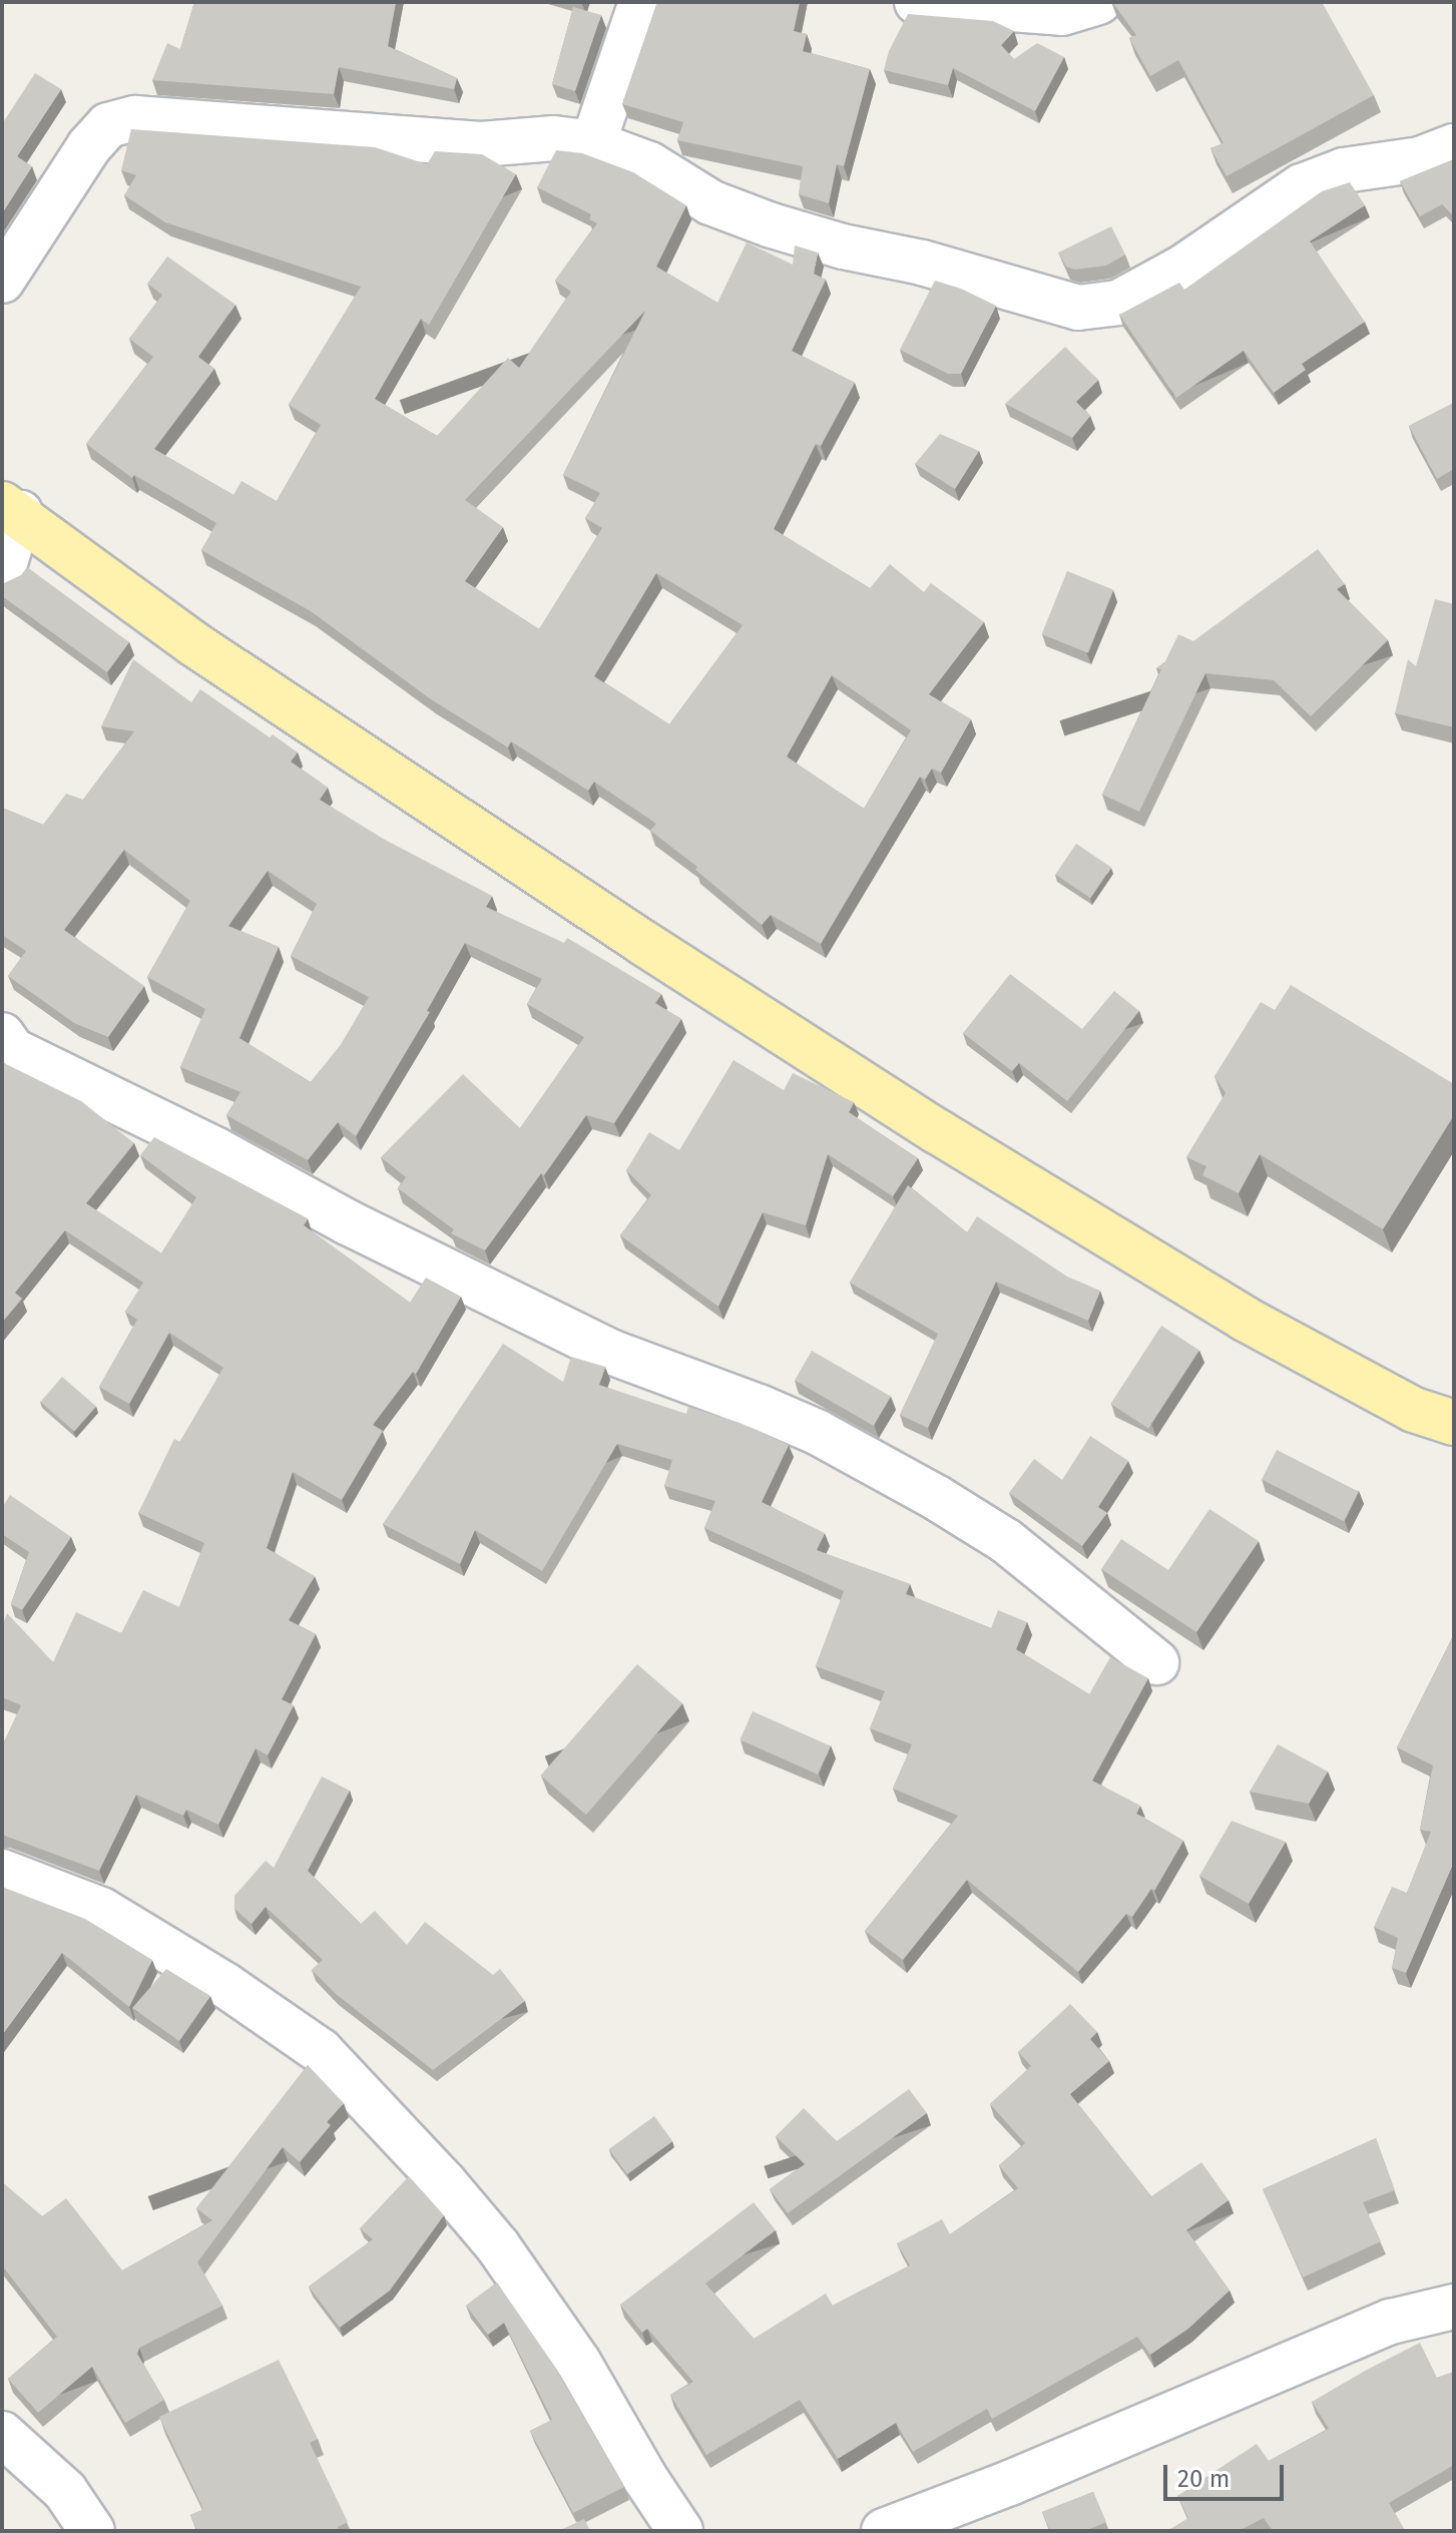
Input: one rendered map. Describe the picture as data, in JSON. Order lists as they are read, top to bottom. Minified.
{"scale_bar":"20 m"}
